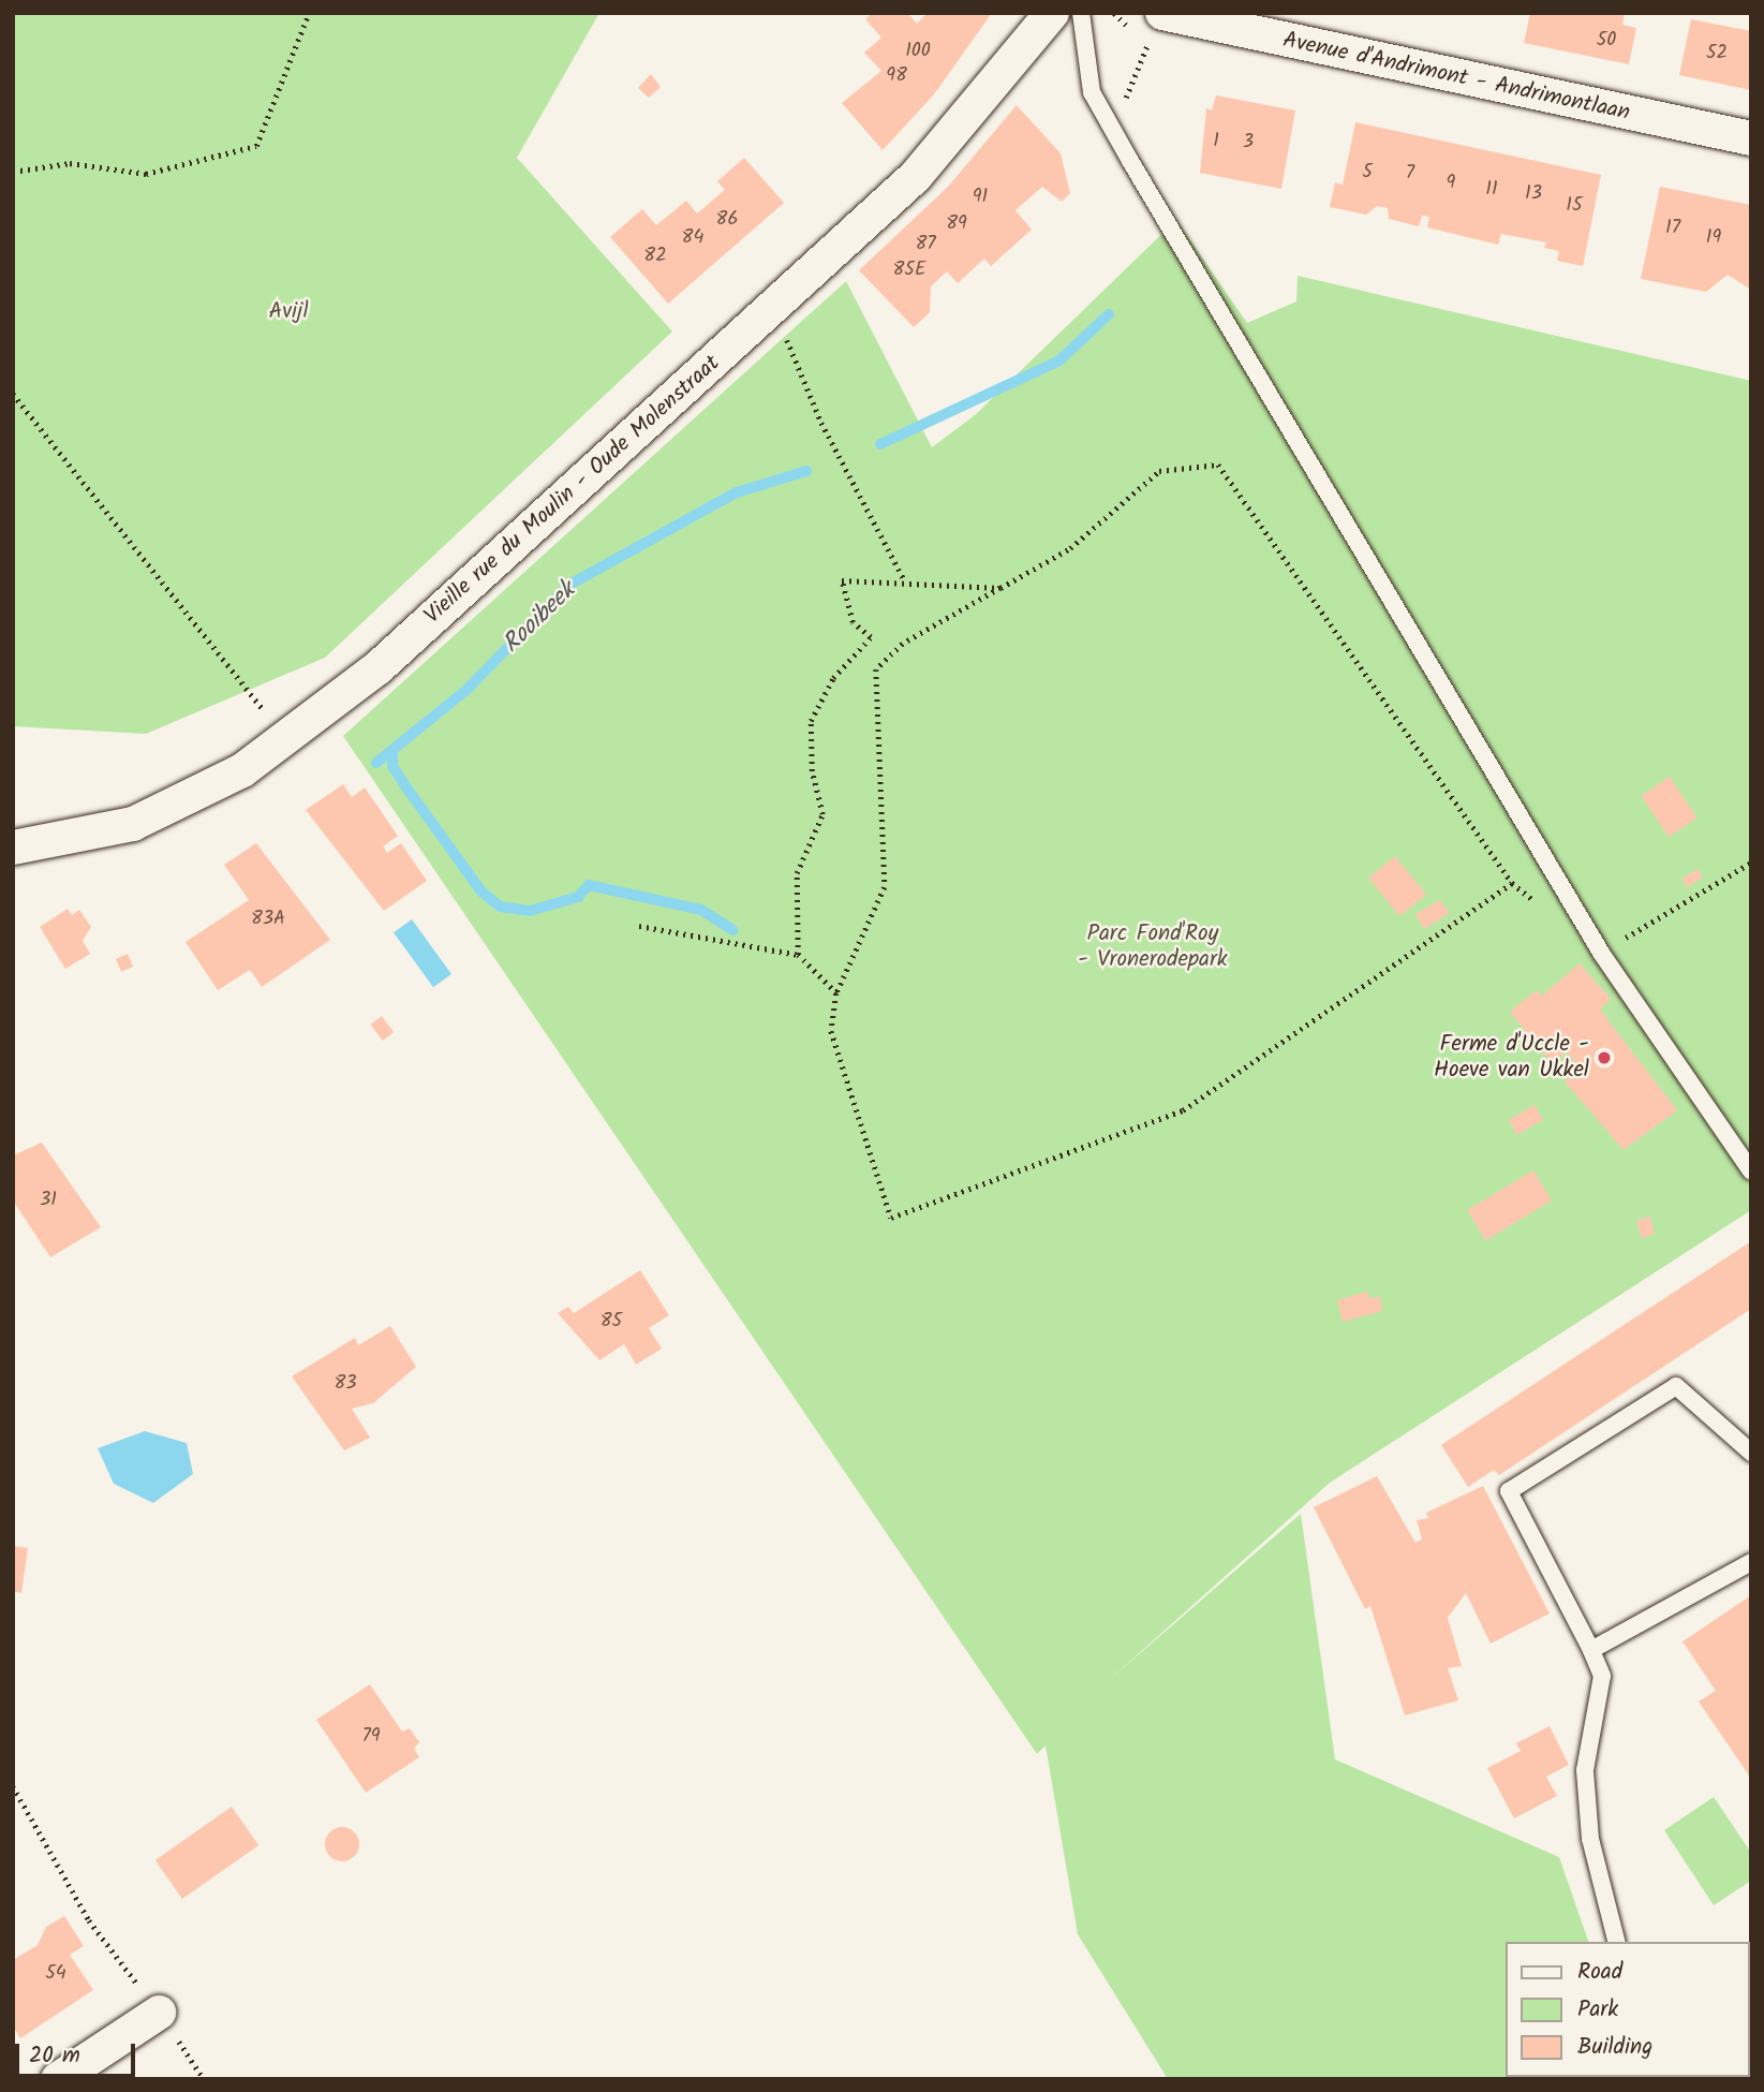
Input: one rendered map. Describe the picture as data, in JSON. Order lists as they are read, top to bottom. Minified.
{"streets":{"street":["Avenue d'Andrimont - Andrimontlaan","Vieille rue du Moulin - Oude Molenstraat"]},"water":["Rooibeek"],"parks":["Avijl","Parc Fond'Roy - Vronerodepark"],"places":["Ferme d'Uccle - Hoeve van Ukkel"],"house_numbers":["50","100","52","98","1","3","5","7","9","11","13","91","15","86","89","17","84","19","87","82","85E","83A","31","85","83","79","54"],"legend":["Road","Park","Building"],"scale_bar":"20 m"}
